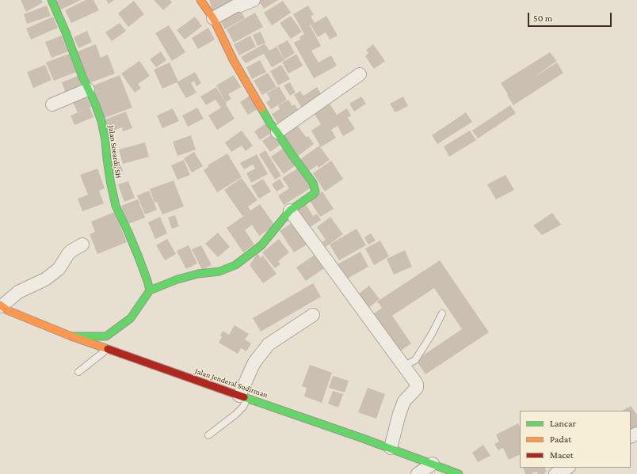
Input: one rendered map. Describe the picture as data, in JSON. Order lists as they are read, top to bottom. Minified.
{"streets":{"street":["Jalan Soeardi, SH","Jalan Jenderal Sudirman"]},"legend":["Lancar","Padat","Macet"],"scale_bar":"50 m"}
